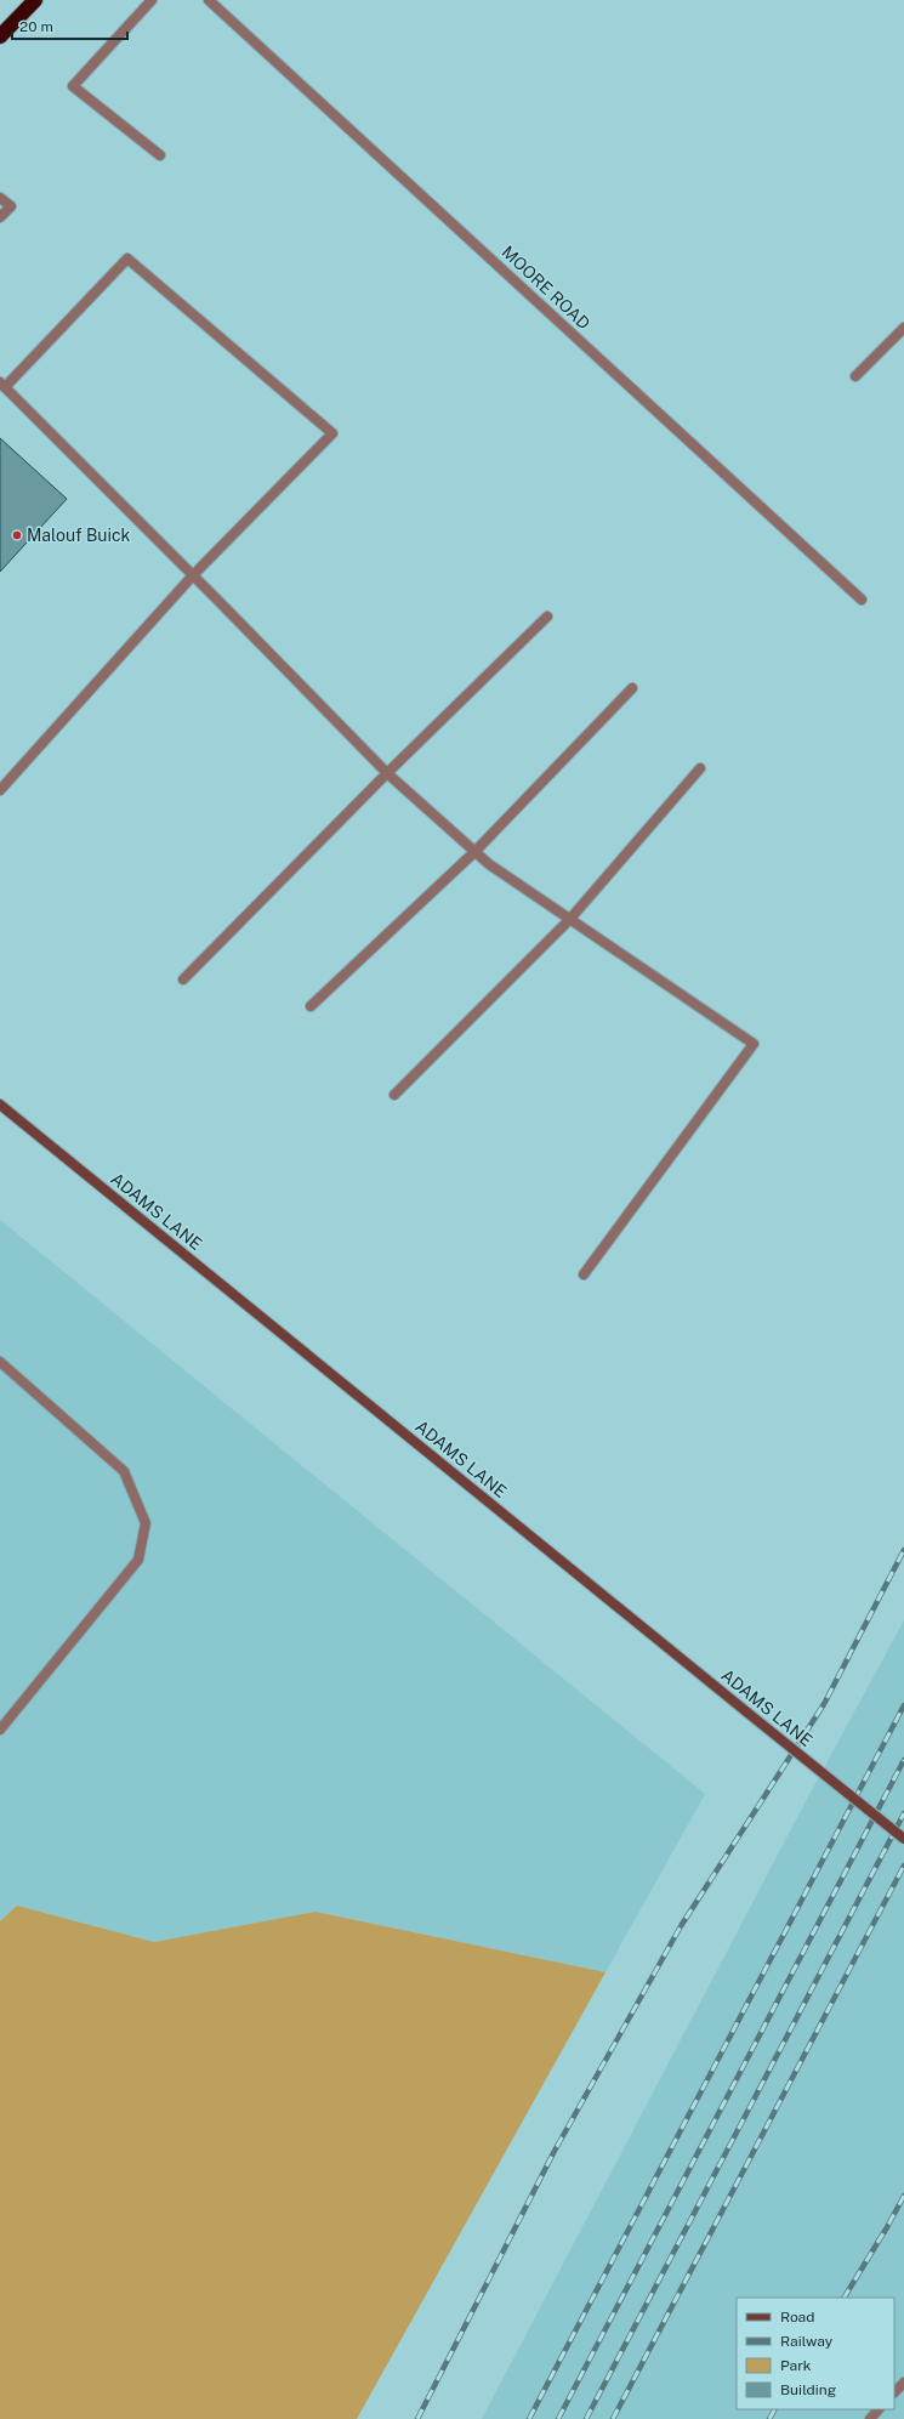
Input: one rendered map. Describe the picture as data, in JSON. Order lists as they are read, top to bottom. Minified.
{"streets":{"street":["MOORE ROAD","ADAMS LANE"]},"places":["Malouf Buick"],"legend":["Road","Railway","Park","Building"],"scale_bar":"20 m"}
